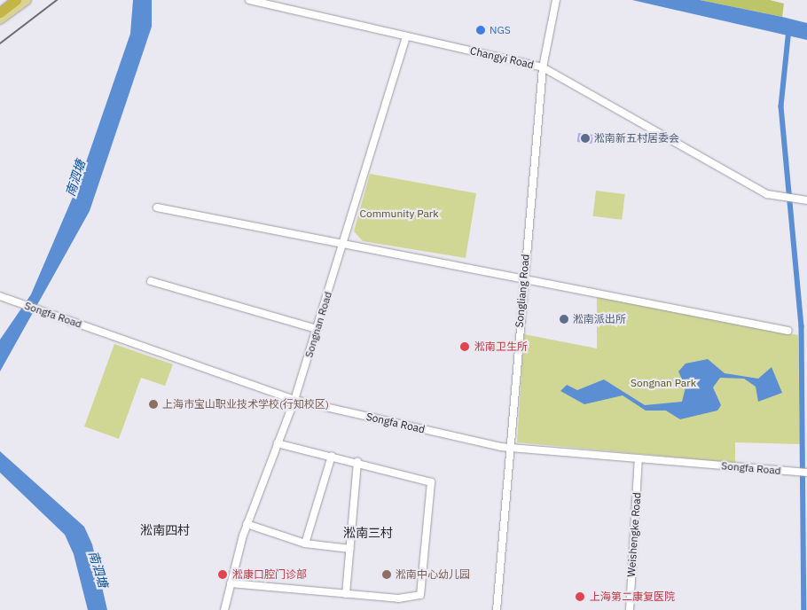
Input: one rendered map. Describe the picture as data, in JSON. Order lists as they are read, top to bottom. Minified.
{"streets":{"street":["Changyi Road","Songliang Road","Songfa Road","Songnan Road","Weishengke Road"]},"crossings":[["Changyi Road","Songliang Road"],["Changyi Road","Songnan Road"],["Songliang Road","Songfa Road"],["Songfa Road","Songnan Road"],["Songfa Road","Weishengke Road"]],"districts":["淞南四村","淞南三村"],"water":["南泗塘"],"parks":["Community Park","Songnan Park"],"places":["NGS","淞南新五村居委会","淞南派出所","淞南卫生所","上海市宝山职业技术学校(行知校区)","淞康口腔门诊部","淞南中心幼儿园","上海第二康复医院"]}
